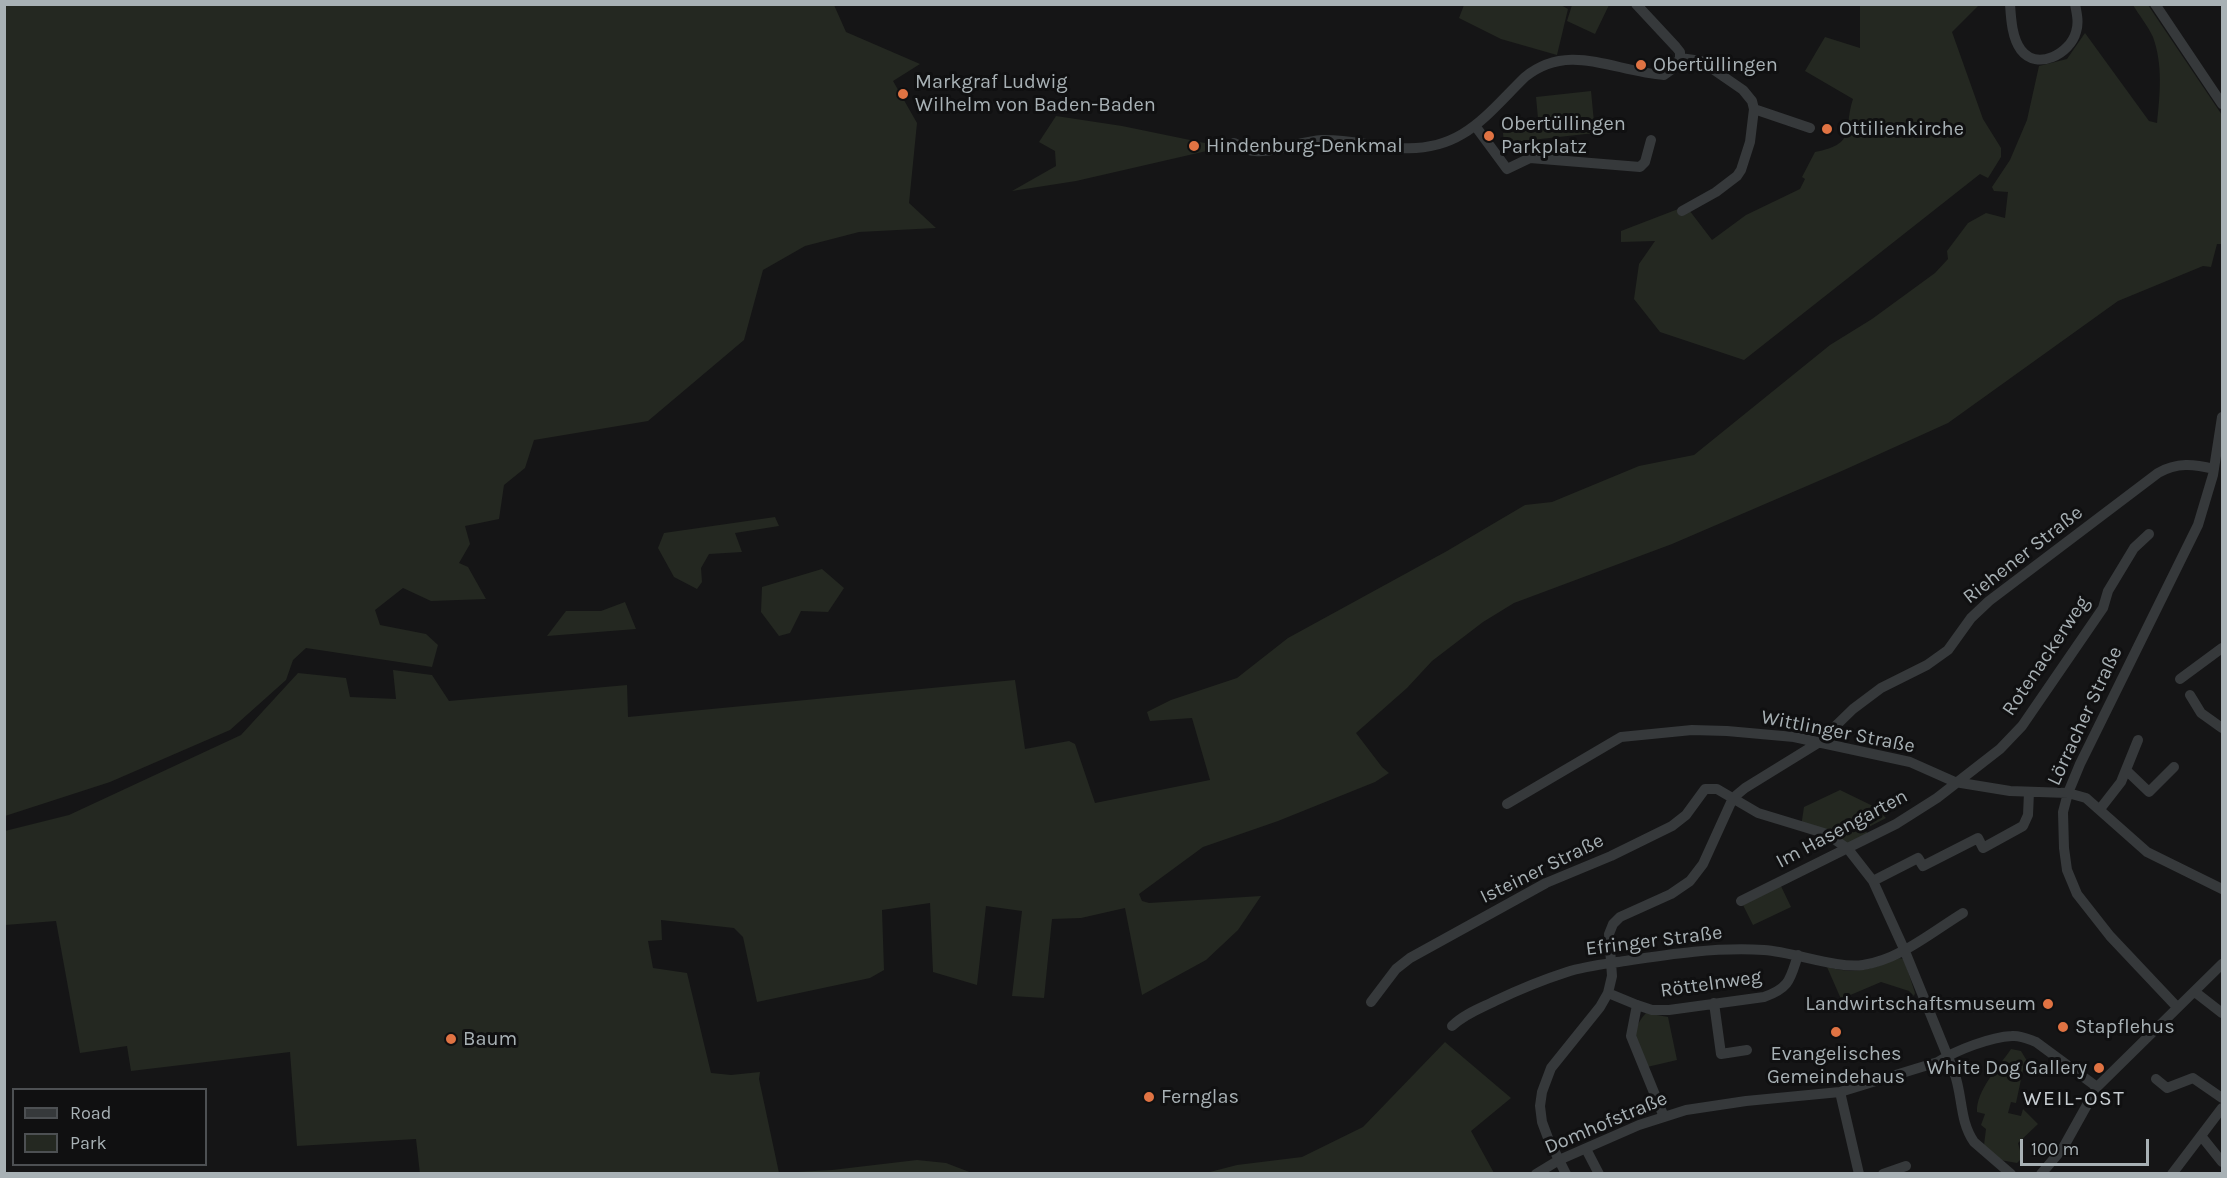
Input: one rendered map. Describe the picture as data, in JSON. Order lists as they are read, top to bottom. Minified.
{"streets":{"street":["Riehener Straße","Rotenackerweg","Lörracher Straße","Wittlinger Straße","Im Hasengarten","Isteiner Straße","Efringer Straße","Röttelnweg","Domhofstraße"]},"crossings":[["Riehener Straße","Lörracher Straße"],["Riehener Straße","Wittlinger Straße"],["Riehener Straße","Isteiner Straße"],["Riehener Straße","Efringer Straße"],["Riehener Straße","Röttelnweg"],["Riehener Straße","Domhofstraße"],["Rotenackerweg","Wittlinger Straße"],["Rotenackerweg","Im Hasengarten"],["Lörracher Straße","Wittlinger Straße"],["Wittlinger Straße","Im Hasengarten"],["Efringer Straße","Röttelnweg"]],"districts":["WEIL-OST"],"places":["Obertüllingen","Markgraf Ludwig Wilhelm von Baden-Baden","Ottilienkirche","Obertüllingen Parkplatz","Hindenburg-Denkmal","Landwirtschaftsmuseum","Stapflehus","Evangelisches Gemeindehaus","Baum","White Dog Gallery","Fernglas"],"legend":["Road","Park"],"scale_bar":"100 m"}
